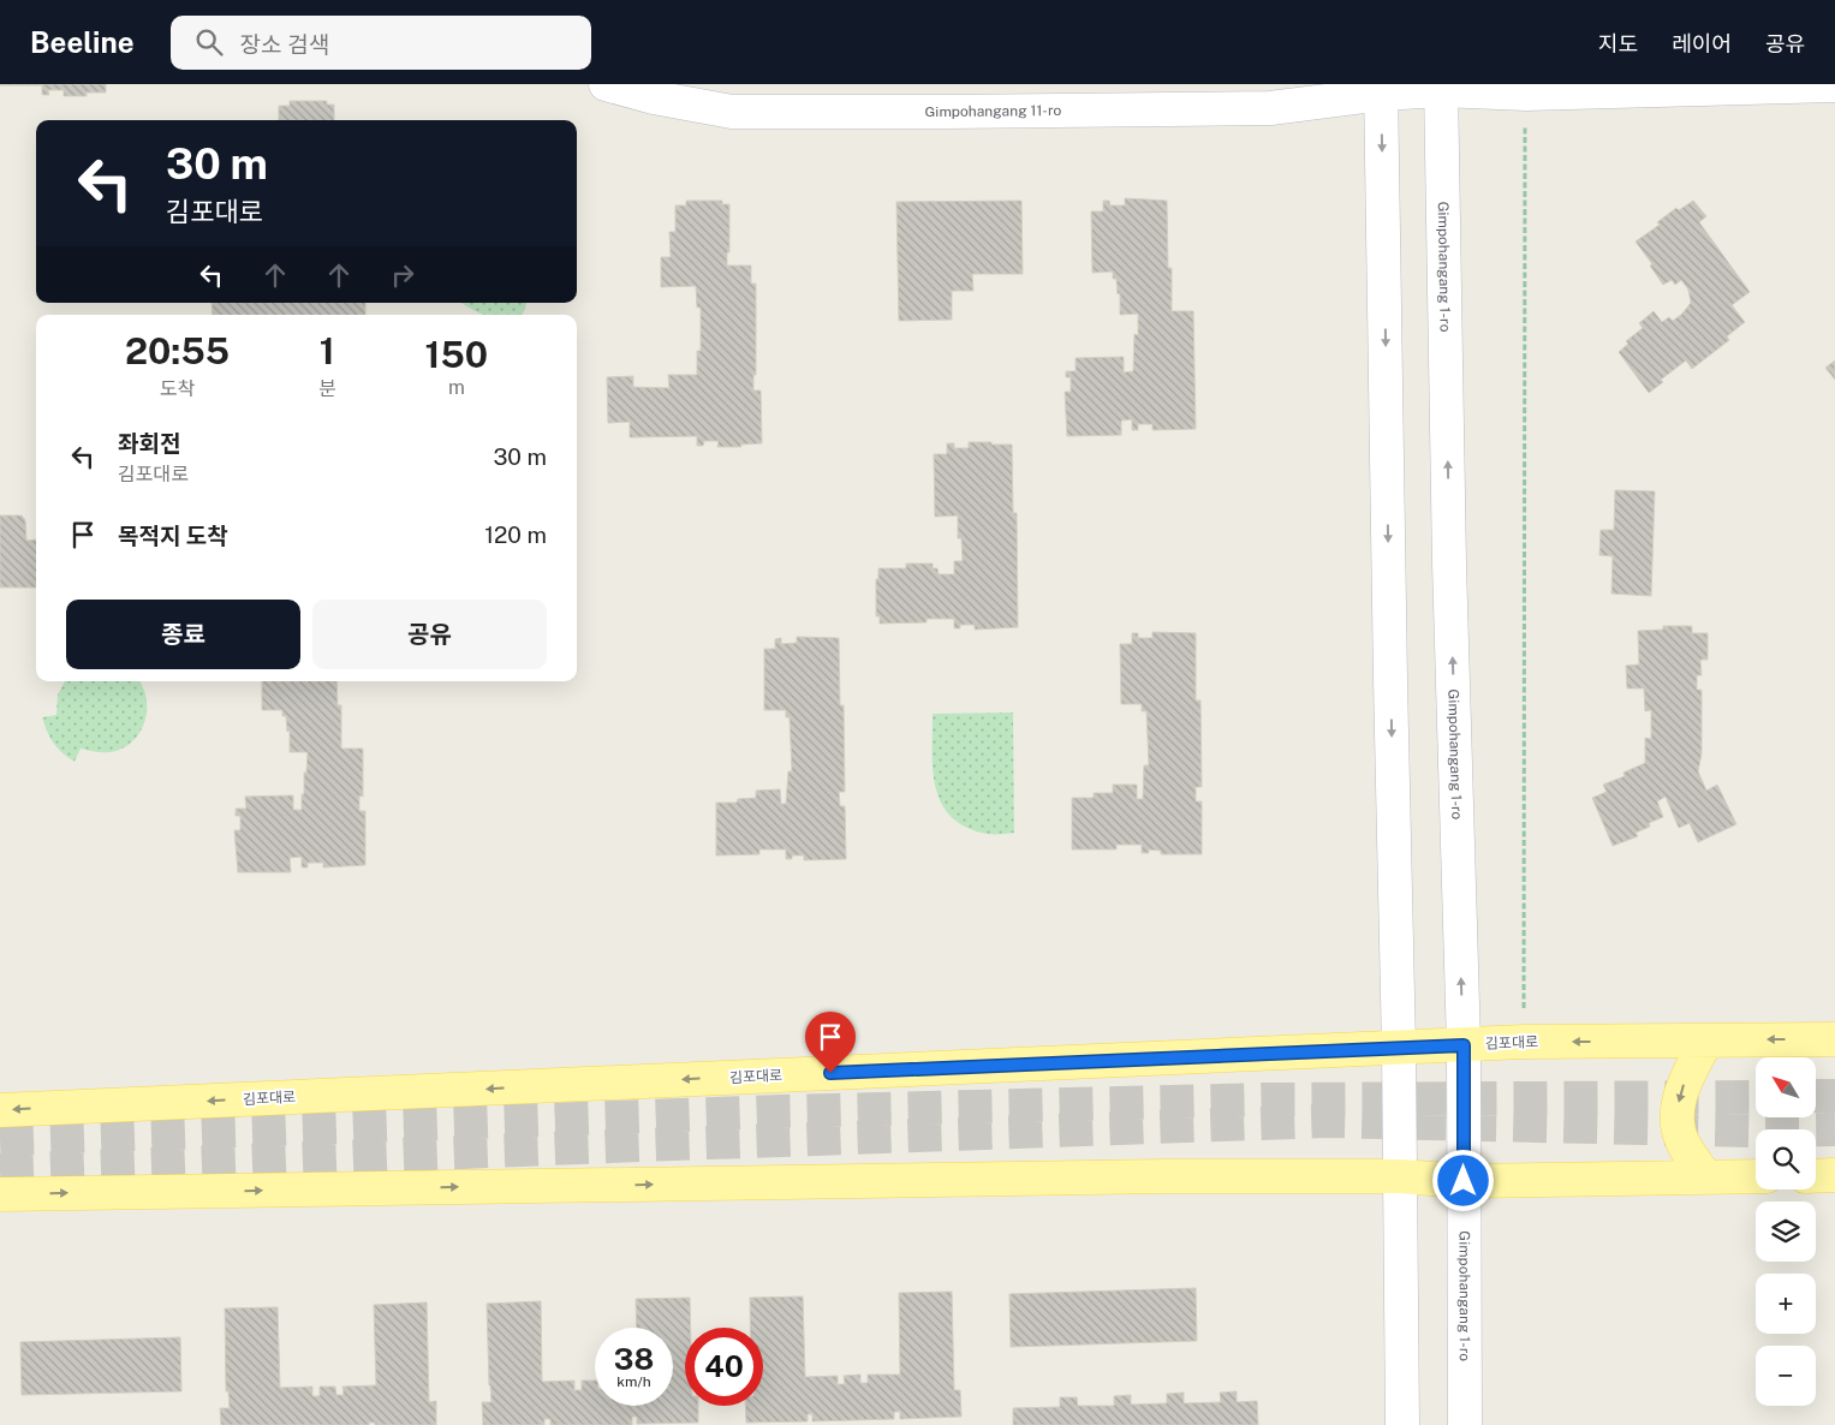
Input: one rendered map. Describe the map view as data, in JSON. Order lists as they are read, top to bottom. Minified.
{"streets":{"main road":["김포대로"],"street":["Gimpohangang 11-ro","Gimpohangang 1-ro"]},"crossings":[["Gimpohangang 11-ro","Gimpohangang 1-ro"],["Gimpohangang 1-ro","김포대로"]],"north":"top left","page":{"header":"Beeline","search":"장소 검색","nav":["지도","레이어","공유"],"turn":["30 m","김포대로"],"eta":["20:55","도착","1","분","150","m"],"list":[{"name":"좌회전","note":"김포대로","value":"30 m"},{"name":"목적지 도착","value":"120 m"}],"buttons":["종료","공유"],"map_buttons":["+","−"],"speed":"38 km/h","limit":"40"}}
